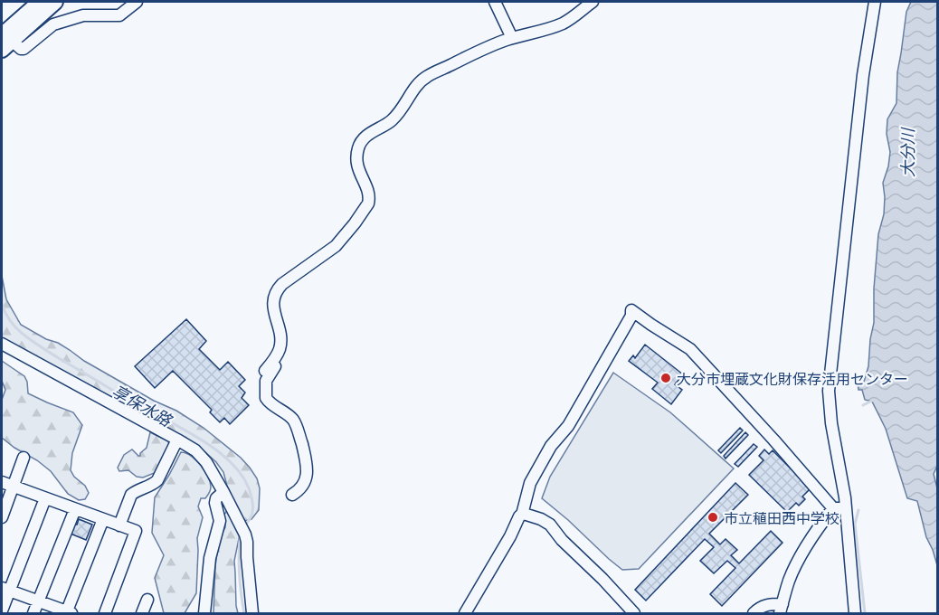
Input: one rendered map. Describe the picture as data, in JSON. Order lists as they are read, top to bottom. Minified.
{"water":["大分川","享保水路"],"places":["大分市埋蔵文化財保存活用センター","市立稙田西中学校"]}
